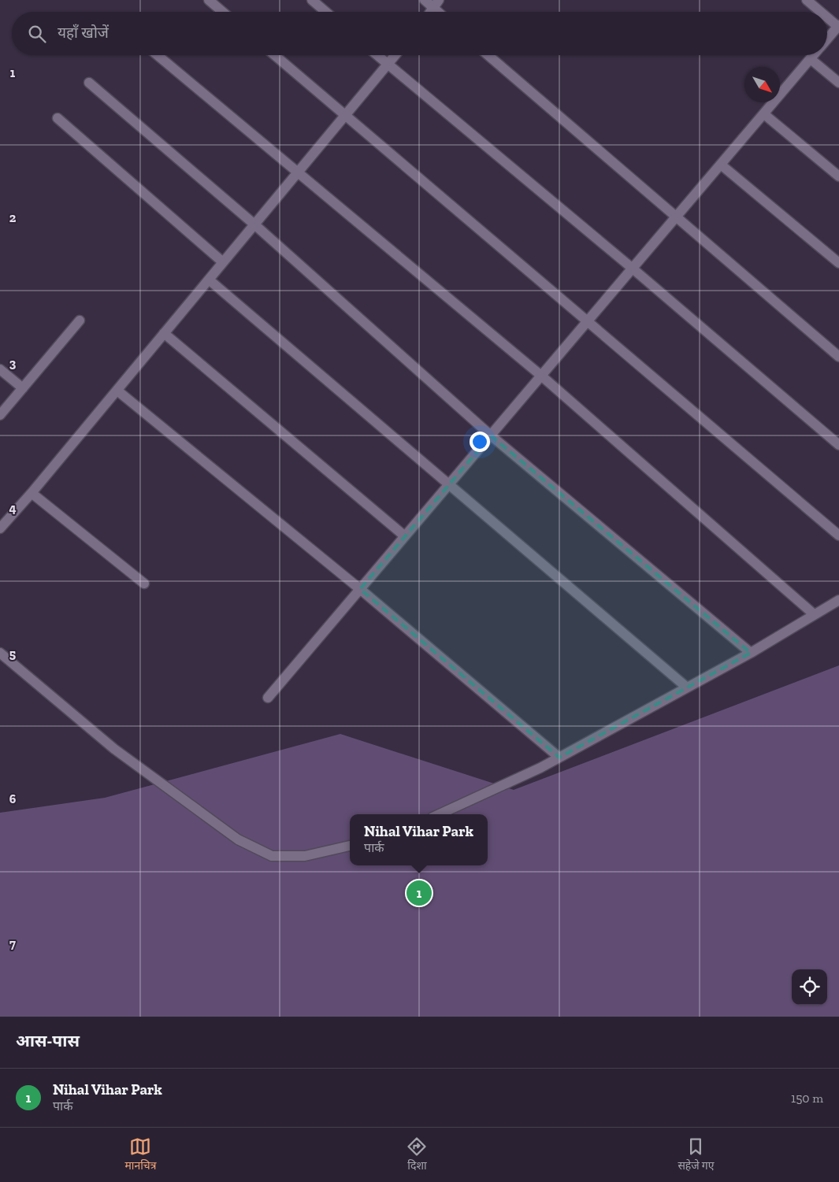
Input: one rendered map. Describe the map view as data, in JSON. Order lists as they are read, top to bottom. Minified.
{"north":"bottom right","page":{"search":"यहाँ खोजें","popup":["Nihal Vihar Park","पार्क"],"pins":"1","heading":"आस-पास","list":[{"mark":"1","name":"Nihal Vihar Park","note":"पार्क","value":"150 m"}],"nav":["मानचित्र","दिशा","सहेजे गए"]},"grid":{"rows":["1","2","3","4","5","6","7"]}}
